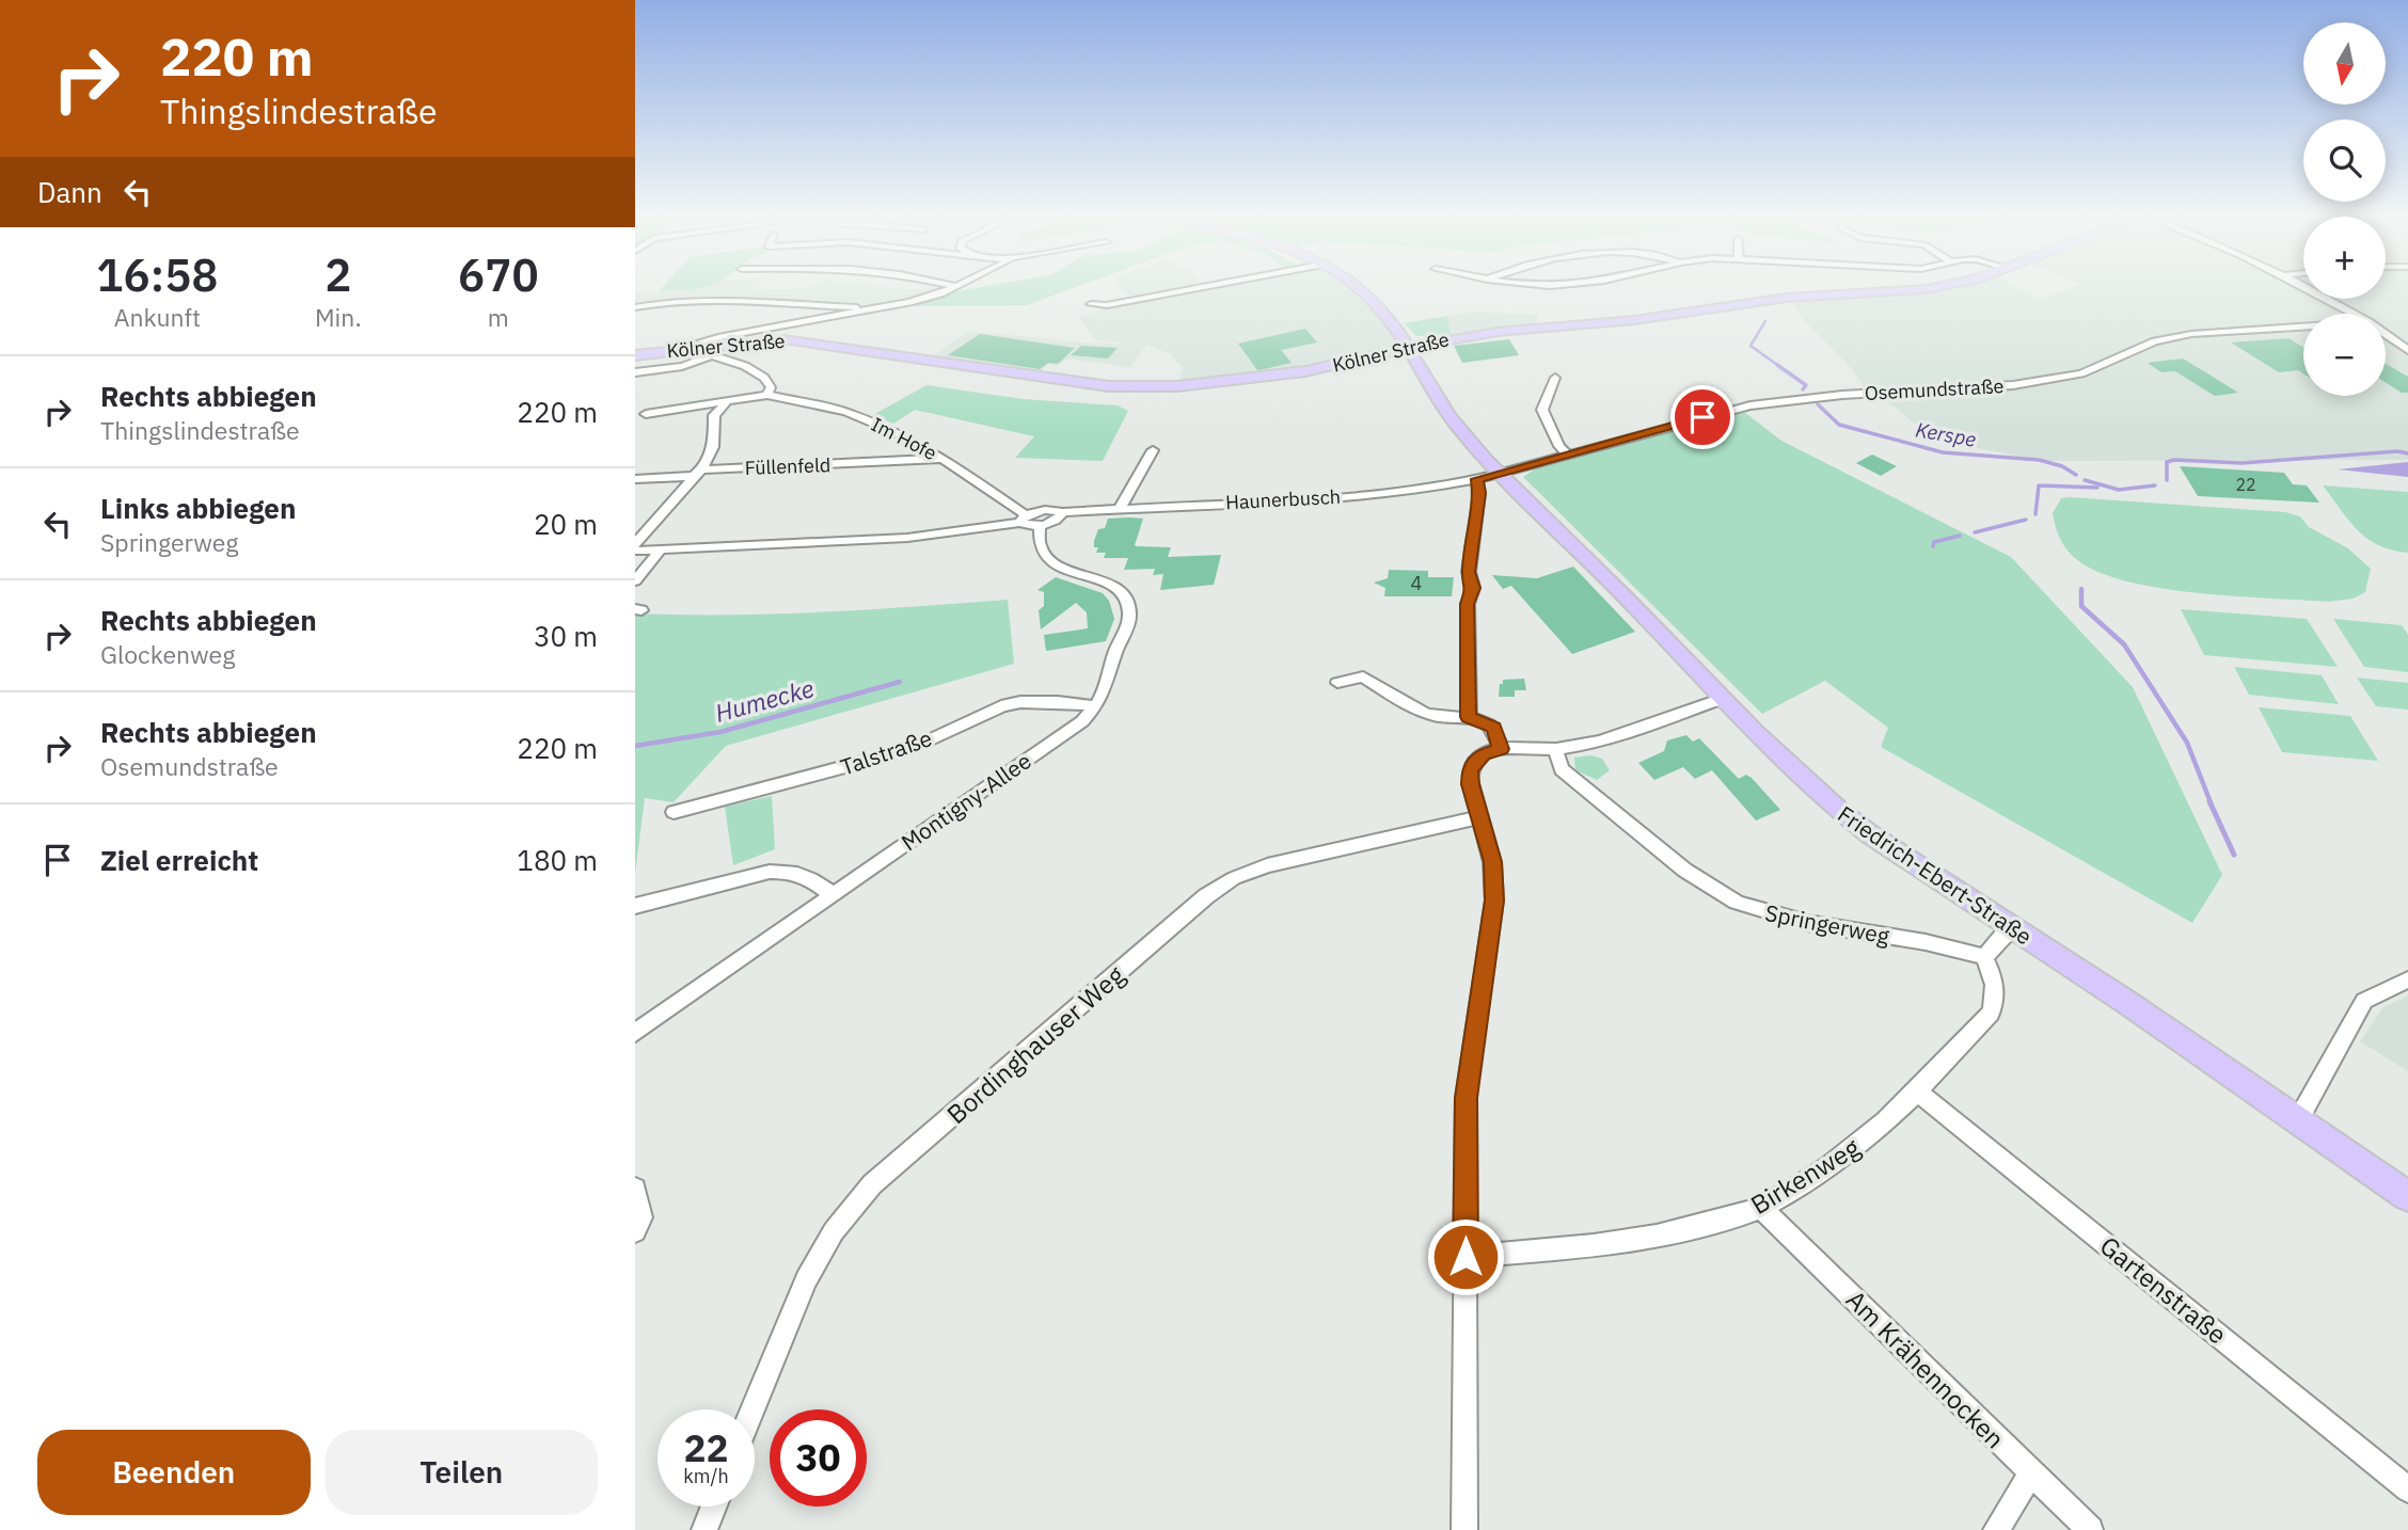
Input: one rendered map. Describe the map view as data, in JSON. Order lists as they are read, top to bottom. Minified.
{"streets":{"main road":["Kölner Straße","Friedrich-Ebert-Straße"],"street":["Osemundstraße","Im Hofe","Füllenfeld","Haunerbusch","Talstraße","Montigny-Allee","Springerweg","Bordinghauser Weg","Birkenweg","Gartenstraße","Am Krähennocken"]},"crossings":[["Kölner Straße","Friedrich-Ebert-Straße"],["Osemundstraße","Haunerbusch"],["Osemundstraße","Friedrich-Ebert-Straße"],["Im Hofe","Füllenfeld"],["Im Hofe","Haunerbusch"],["Haunerbusch","Friedrich-Ebert-Straße"],["Talstraße","Montigny-Allee"],["Springerweg","Birkenweg"],["Birkenweg","Gartenstraße"],["Birkenweg","Am Krähennocken"]],"water":["Kerspe","Humecke"],"house_numbers":["22","4"],"north":"bottom","page":{"turn":["220 m","Thingslindestraße"],"map_buttons":["+","−"],"then":"Dann","eta":["16:58","Ankunft","2","Min.","670","m"],"list":[{"name":"Rechts abbiegen","note":"Thingslindestraße","value":"220 m"},{"name":"Links abbiegen","note":"Springerweg","value":"20 m"},{"name":"Rechts abbiegen","note":"Glockenweg","value":"30 m"},{"name":"Rechts abbiegen","note":"Osemundstraße","value":"220 m"},{"name":"Ziel erreicht","value":"180 m"}],"speed":"22 km/h","limit":"30","buttons":["Beenden","Teilen"]}}
